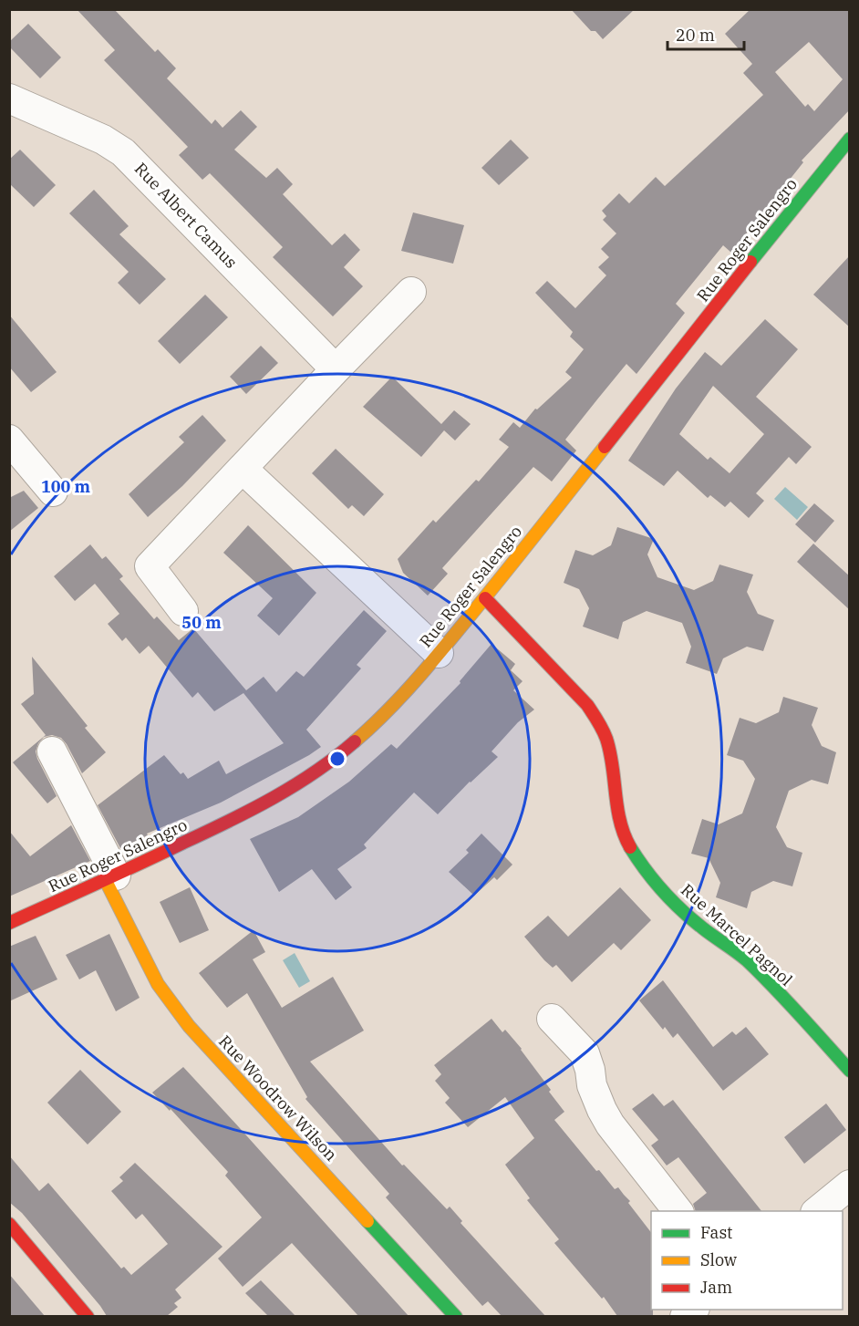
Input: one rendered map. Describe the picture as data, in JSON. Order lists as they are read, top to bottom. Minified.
{"streets":{"street":["Rue Albert Camus","Rue Roger Salengro","Rue Marcel Pagnol","Rue Woodrow Wilson"]},"crossings":[["Rue Roger Salengro","Rue Marcel Pagnol"],["Rue Roger Salengro","Rue Woodrow Wilson"]],"legend":["Fast","Slow","Jam"],"scale_bar":"20 m","rings":["100 m","50 m"]}
